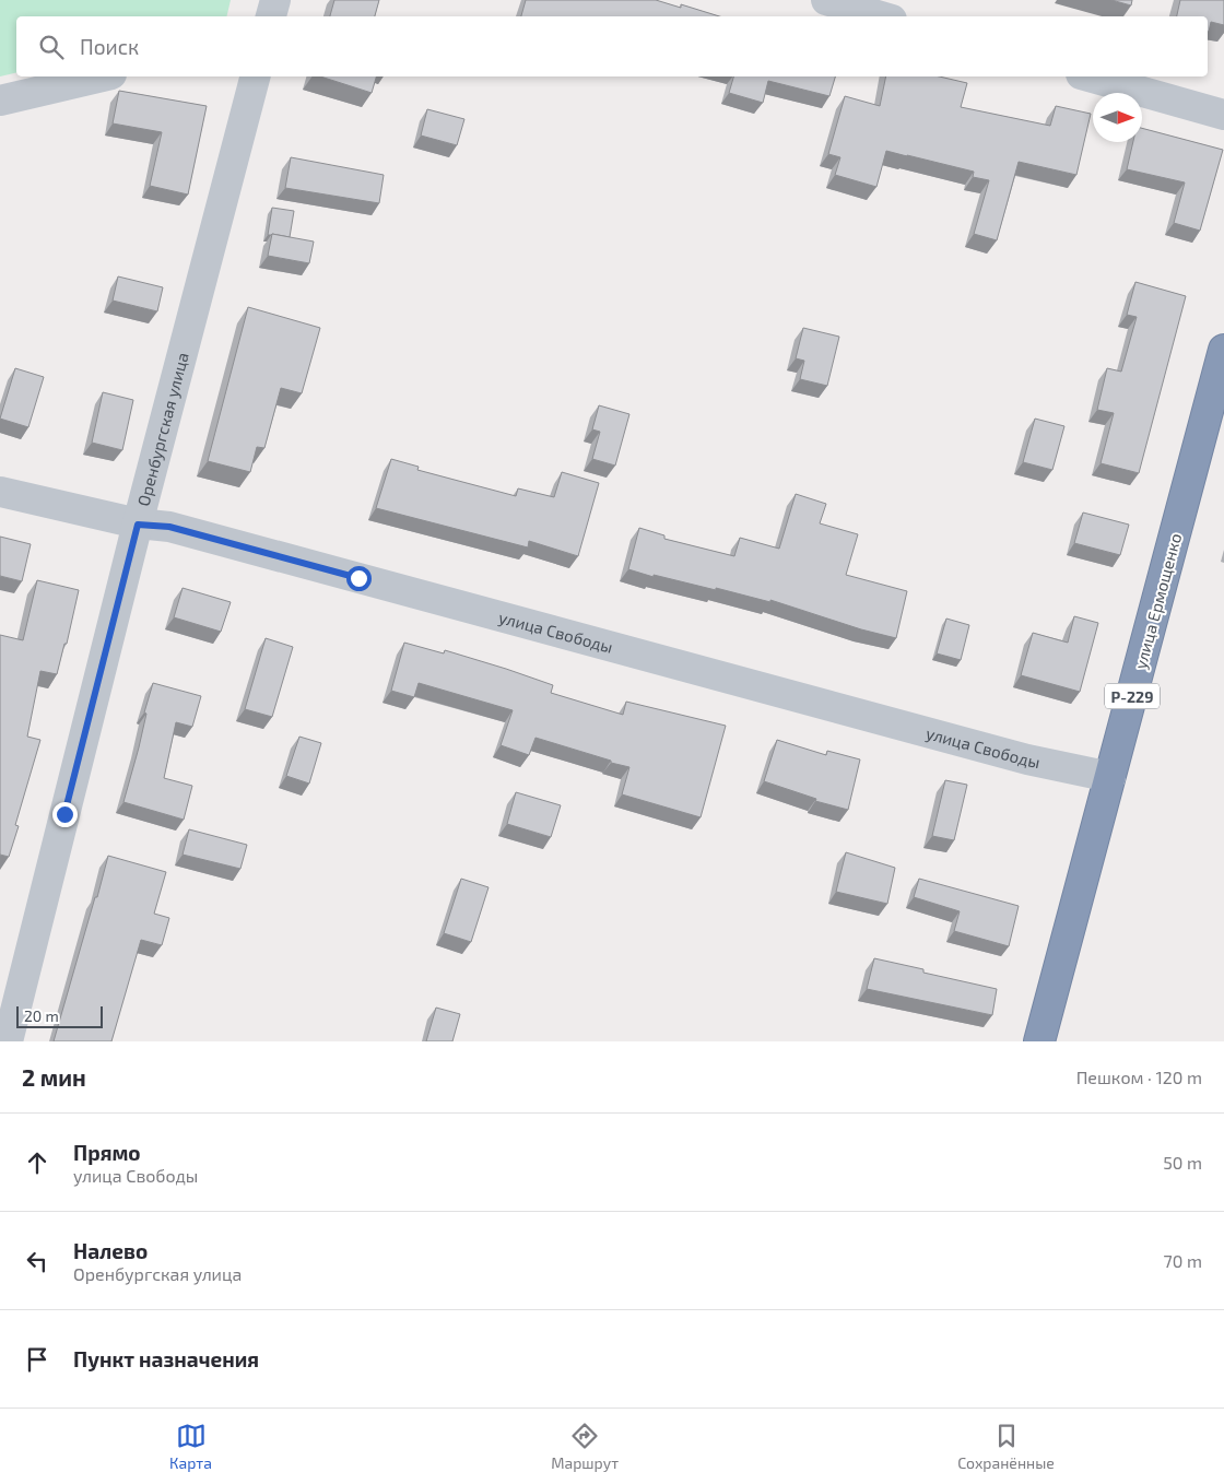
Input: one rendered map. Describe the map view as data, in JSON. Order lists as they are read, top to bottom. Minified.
{"streets":{"highway":["улица Ермощенко","Р-229"],"street":["Оренбургская улица","улица Свободы"]},"crossings":[["Оренбургская улица","улица Свободы"],["улица Ермощенко","улица Свободы"]],"scale_bar":"20 m","north":"right","page":{"search":"Поиск","scale":"20 m","heading":["2 мин","Пешком · 120 m"],"list":[["Прямо","улица Свободы","50 m"],["Налево","Оренбургская улица","70 m"],"Пункт назначения"],"nav":["Карта","Маршрут","Сохранённые"]}}
